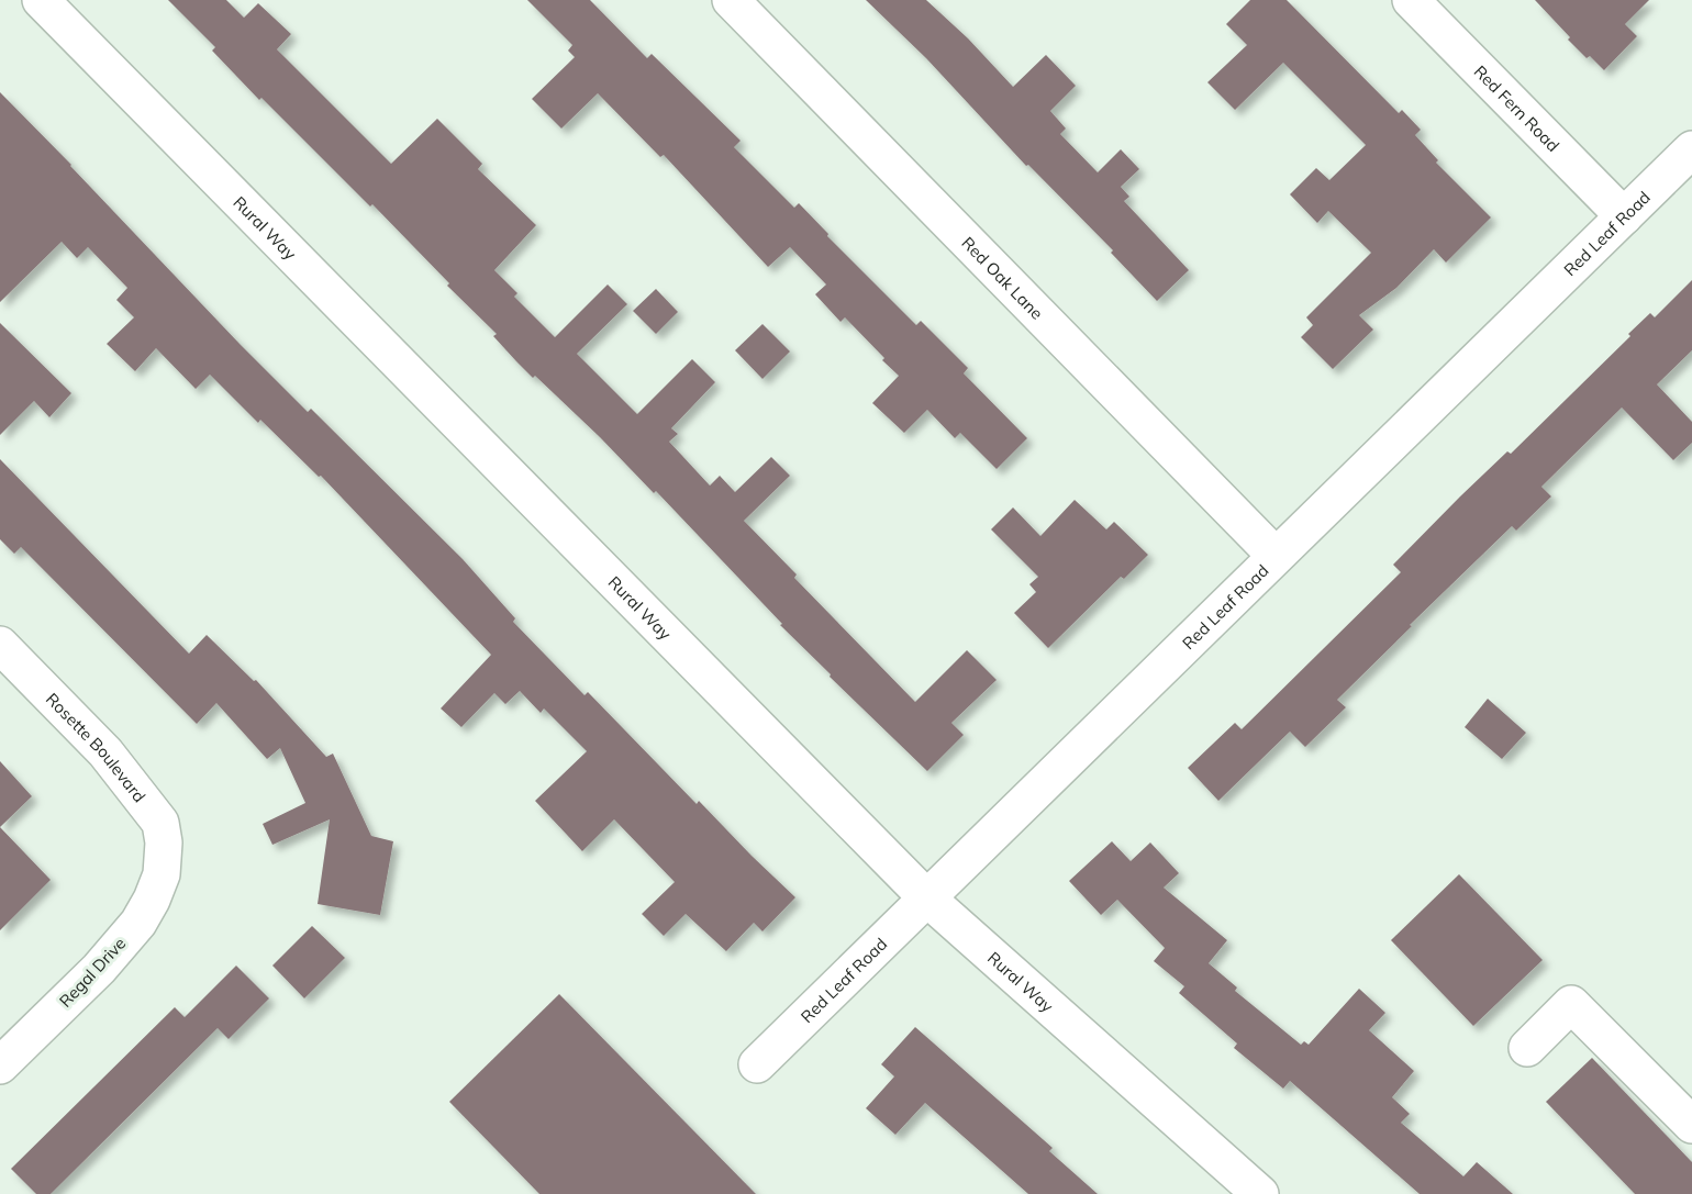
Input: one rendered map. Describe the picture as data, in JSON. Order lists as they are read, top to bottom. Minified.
{"streets":{"street":["Red Fern Road","Rural Way","Red Leaf Road","Red Oak Lane","Rosette Boulevard","Regal Drive"]},"crossings":[["Red Fern Road","Red Leaf Road"],["Rural Way","Red Leaf Road"],["Red Leaf Road","Red Oak Lane"],["Rosette Boulevard","Regal Drive"]]}
